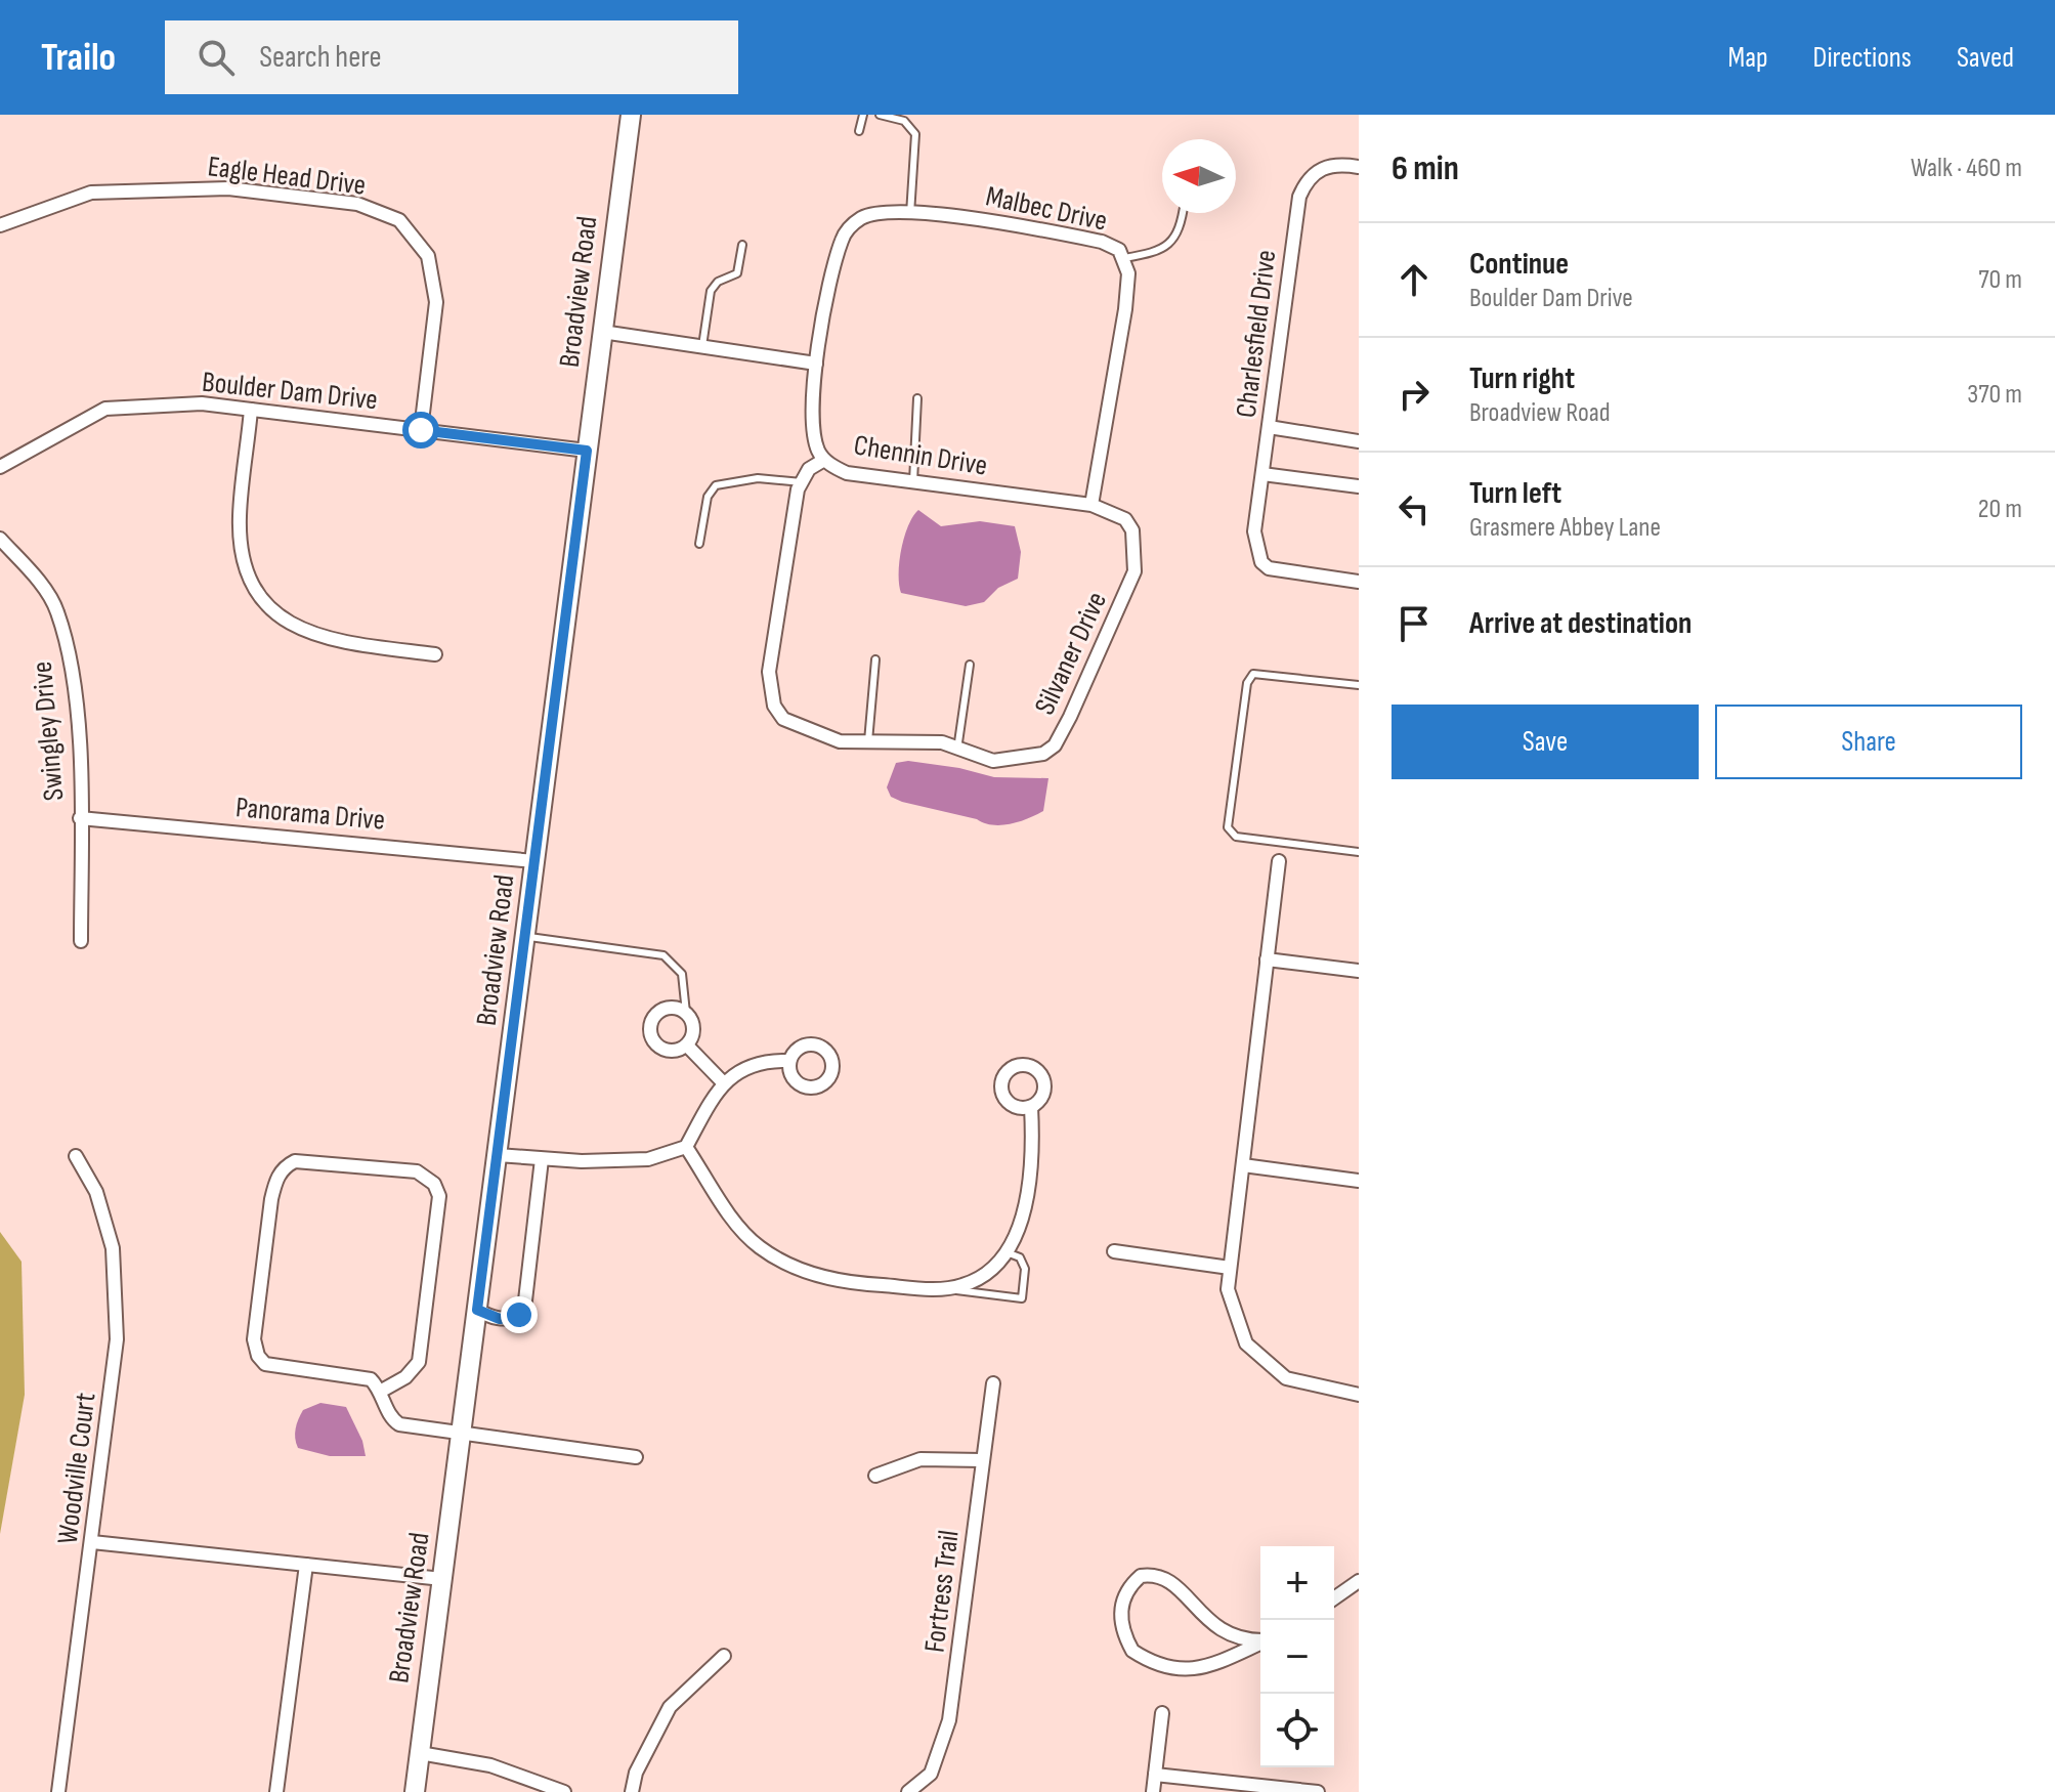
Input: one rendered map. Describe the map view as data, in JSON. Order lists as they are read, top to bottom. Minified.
{"streets":{"street":["Eagle Head Drive","Malbec Drive","Broadview Road","Charlesfield Drive","Boulder Dam Drive","Chennin Drive","Silvaner Drive","Swingley Drive","Panorama Drive","Woodville Court","Fortress Trail"]},"crossings":[["Eagle Head Drive","Boulder Dam Drive"],["Malbec Drive","Chennin Drive"],["Broadview Road","Boulder Dam Drive"],["Broadview Road","Panorama Drive"],["Chennin Drive","Silvaner Drive"],["Swingley Drive","Panorama Drive"]],"north":"left","page":{"header":"Trailo","search":"Search here","nav":["Map","Directions","Saved"],"heading":["6 min","Walk · 460 m"],"list":[["Continue","Boulder Dam Drive","70 m"],["Turn right","Broadview Road","370 m"],["Turn left","Grasmere Abbey Lane","20 m"],"Arrive at destination"],"buttons":["Save","Share"],"map_buttons":["+","−"]}}
